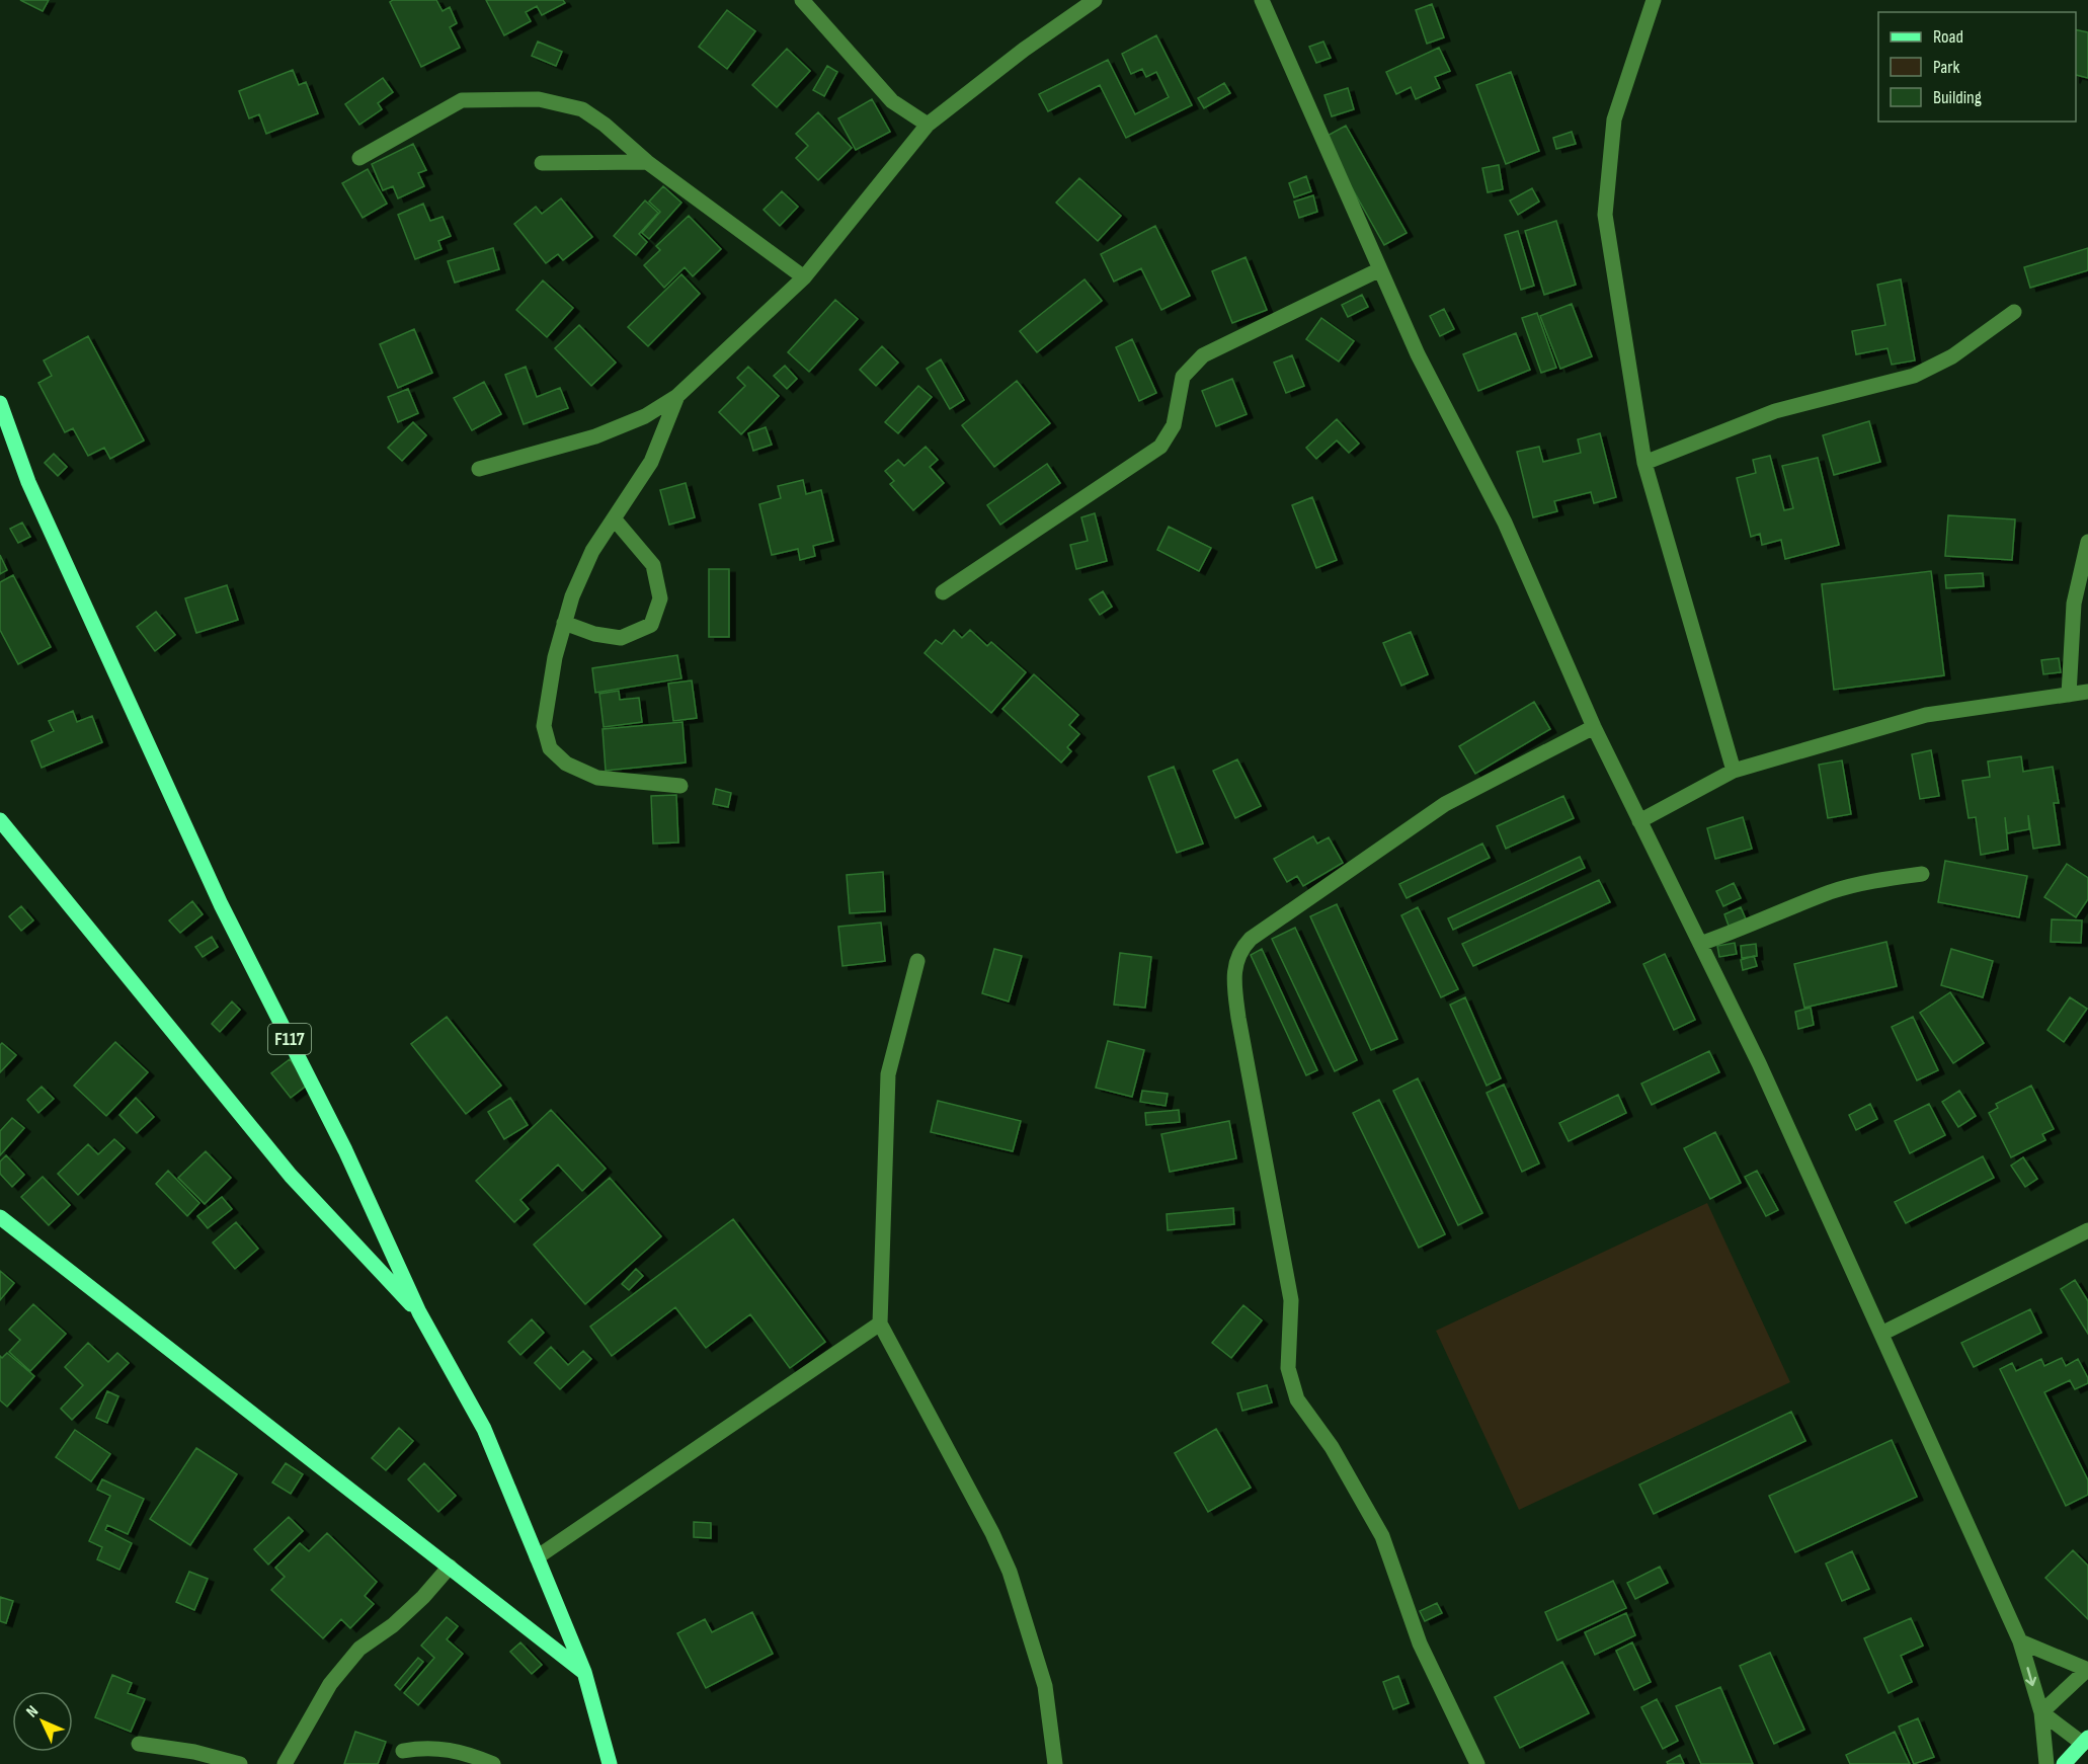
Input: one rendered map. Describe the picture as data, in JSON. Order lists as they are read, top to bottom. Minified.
{"streets":{"main road":["F117"]},"legend":["Road","Park","Building"],"north":"top left"}
